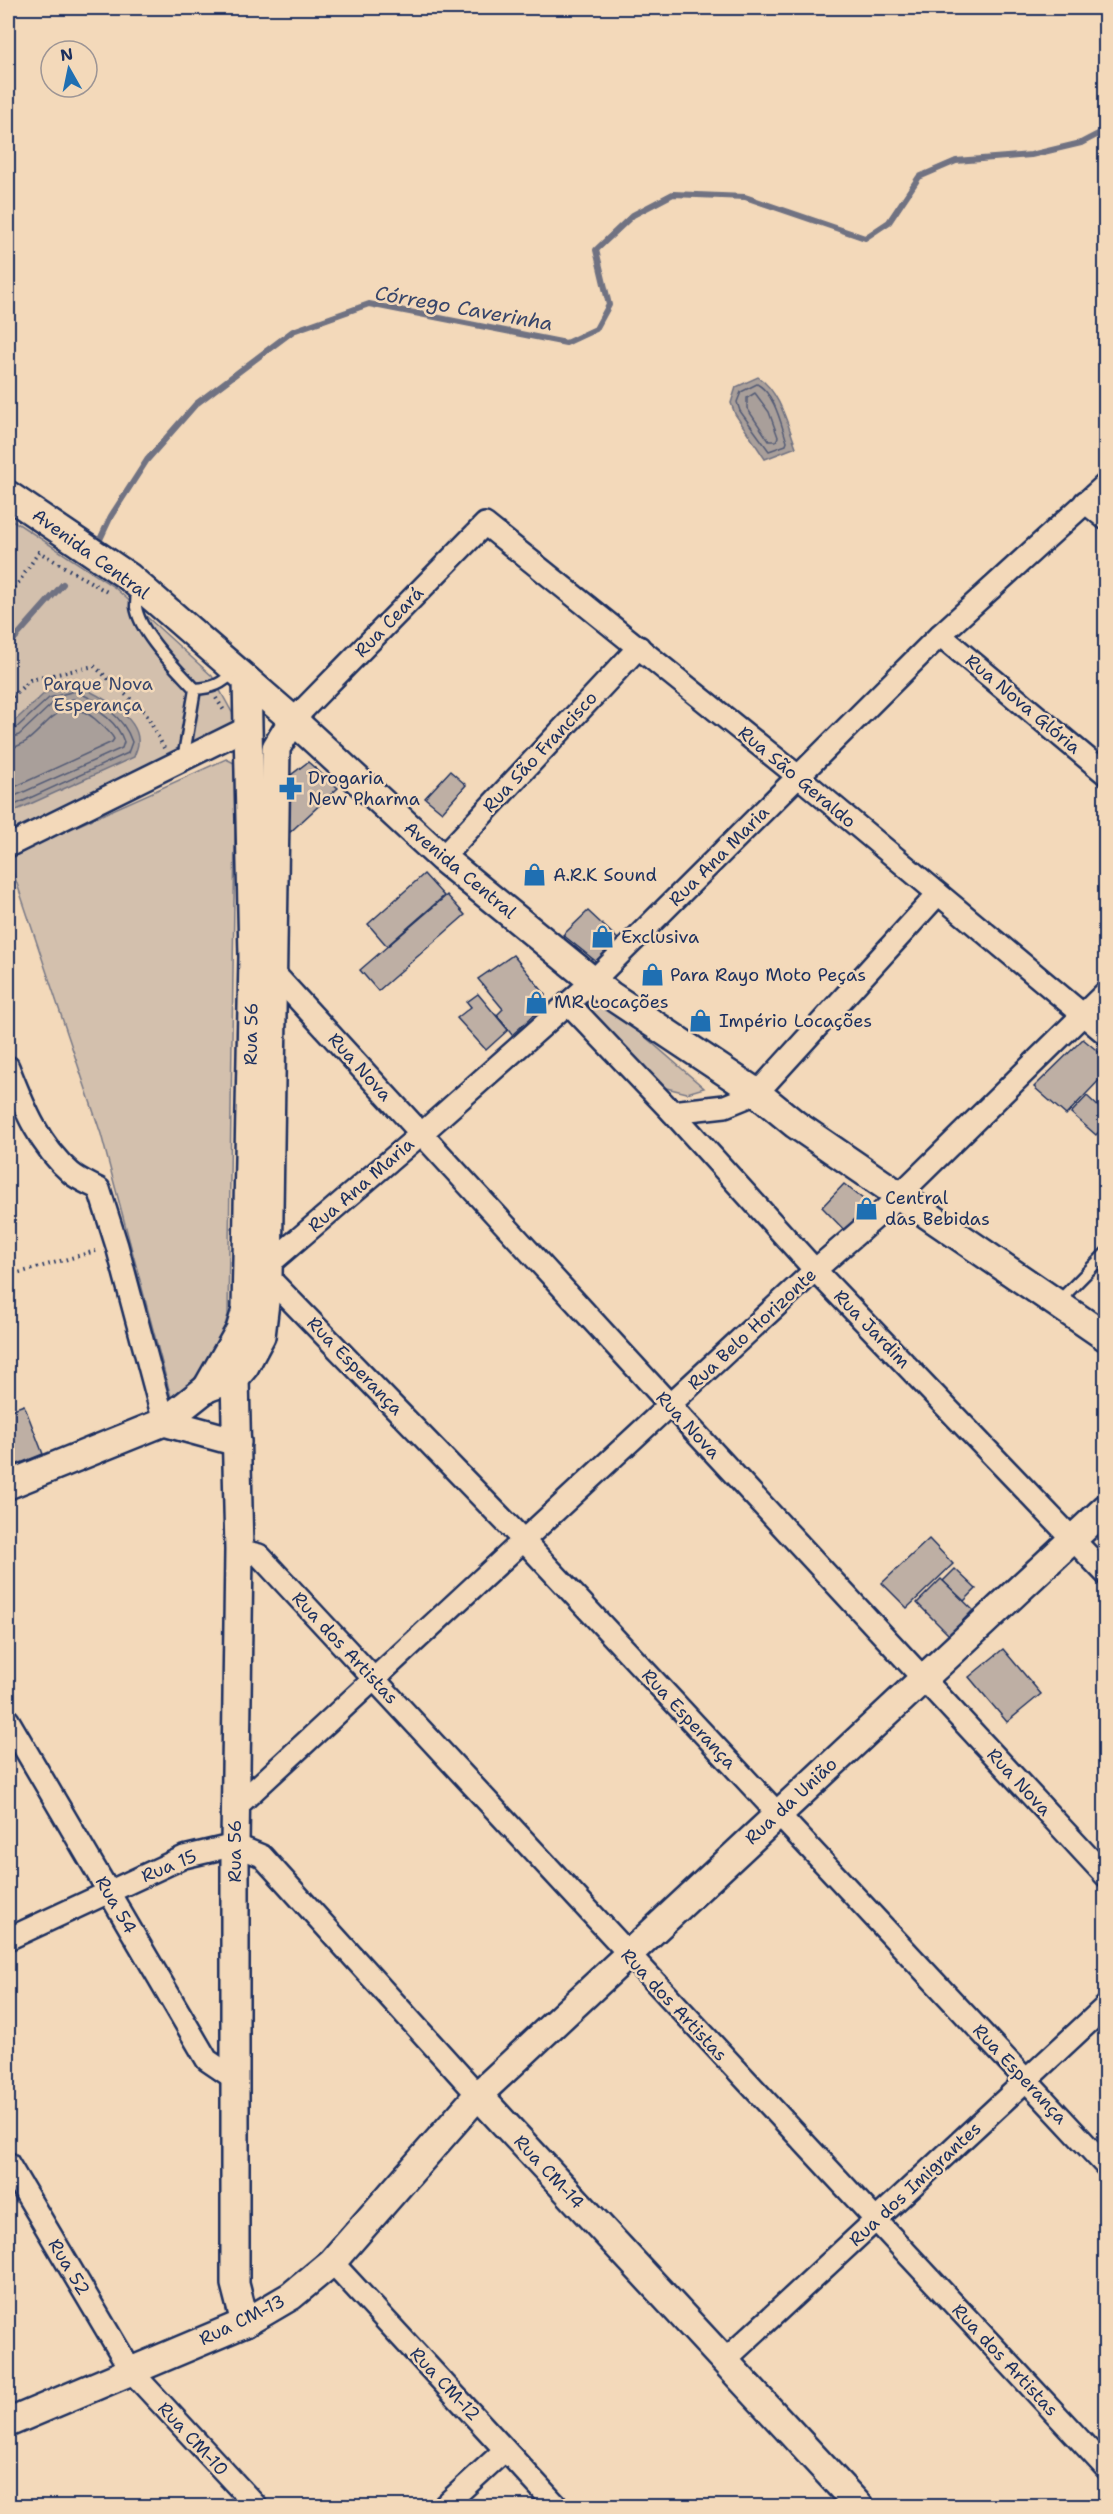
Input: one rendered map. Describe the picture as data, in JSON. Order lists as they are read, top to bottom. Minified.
{"streets":{"street":["Avenida Central","Rua Ceará","Rua Nova Glória","Rua São Francisco","Rua São Geraldo","Rua Ana Maria","Rua 56","Rua Nova","Rua Belo Horizonte","Rua Jardim","Rua Esperança","Rua dos Artistas","Rua da União","Rua 15","Rua 54","Rua CM-14","Rua dos Imigrantes","Rua 52","Rua CM-13","Rua CM-12","Rua CM-10"]},"crossings":[["Avenida Central","Rua Ceará"],["Avenida Central","Rua São Francisco"],["Avenida Central","Rua Ana Maria"],["Avenida Central","Rua 56"],["Avenida Central","Rua Belo Horizonte"],["Rua Ceará","Rua São Geraldo"],["Rua Ceará","Rua 56"],["Rua Nova Glória","Rua Ana Maria"],["Rua São Francisco","Rua São Geraldo"],["Rua São Geraldo","Rua Ana Maria"],["Rua São Geraldo","Rua Belo Horizonte"],["Rua Ana Maria","Rua 56"],["Rua Ana Maria","Rua Nova"],["Rua Ana Maria","Rua Jardim"],["Rua Ana Maria","Rua Esperança"],["Rua 56","Rua Nova"],["Rua 56","Rua Belo Horizonte"],["Rua 56","Rua Esperança"],["Rua 56","Rua dos Artistas"],["Rua 56","Rua 15"],["Rua 56","Rua 54"],["Rua 56","Rua CM-14"],["Rua 56","Rua CM-13"],["Rua Nova","Rua Belo Horizonte"],["Rua Nova","Rua da União"],["Rua Belo Horizonte","Rua Jardim"],["Rua Belo Horizonte","Rua Esperança"],["Rua Belo Horizonte","Rua dos Artistas"],["Rua Jardim","Rua da União"],["Rua Esperança","Rua da União"],["Rua Esperança","Rua dos Imigrantes"],["Rua dos Artistas","Rua da União"],["Rua dos Artistas","Rua dos Imigrantes"],["Rua da União","Rua CM-14"],["Rua da União","Rua CM-13"],["Rua 15","Rua 54"],["Rua 15","Rua CM-14"],["Rua CM-14","Rua dos Imigrantes"],["Rua CM-14","Rua CM-13"],["Rua 52","Rua CM-13"],["Rua 52","Rua CM-10"],["Rua CM-13","Rua CM-12"],["Rua CM-13","Rua CM-10"]],"water":["Córrego Caverinha"],"parks":["Parque Nova Esperança"],"places":{"pharmacy":["Drogaria New Pharma"],"shop":["A.R.K Sound","Exclusiva","Para Rayo Moto Peças","MR Locações","Império Locações","Central das Bebidas"]},"north":"top"}
